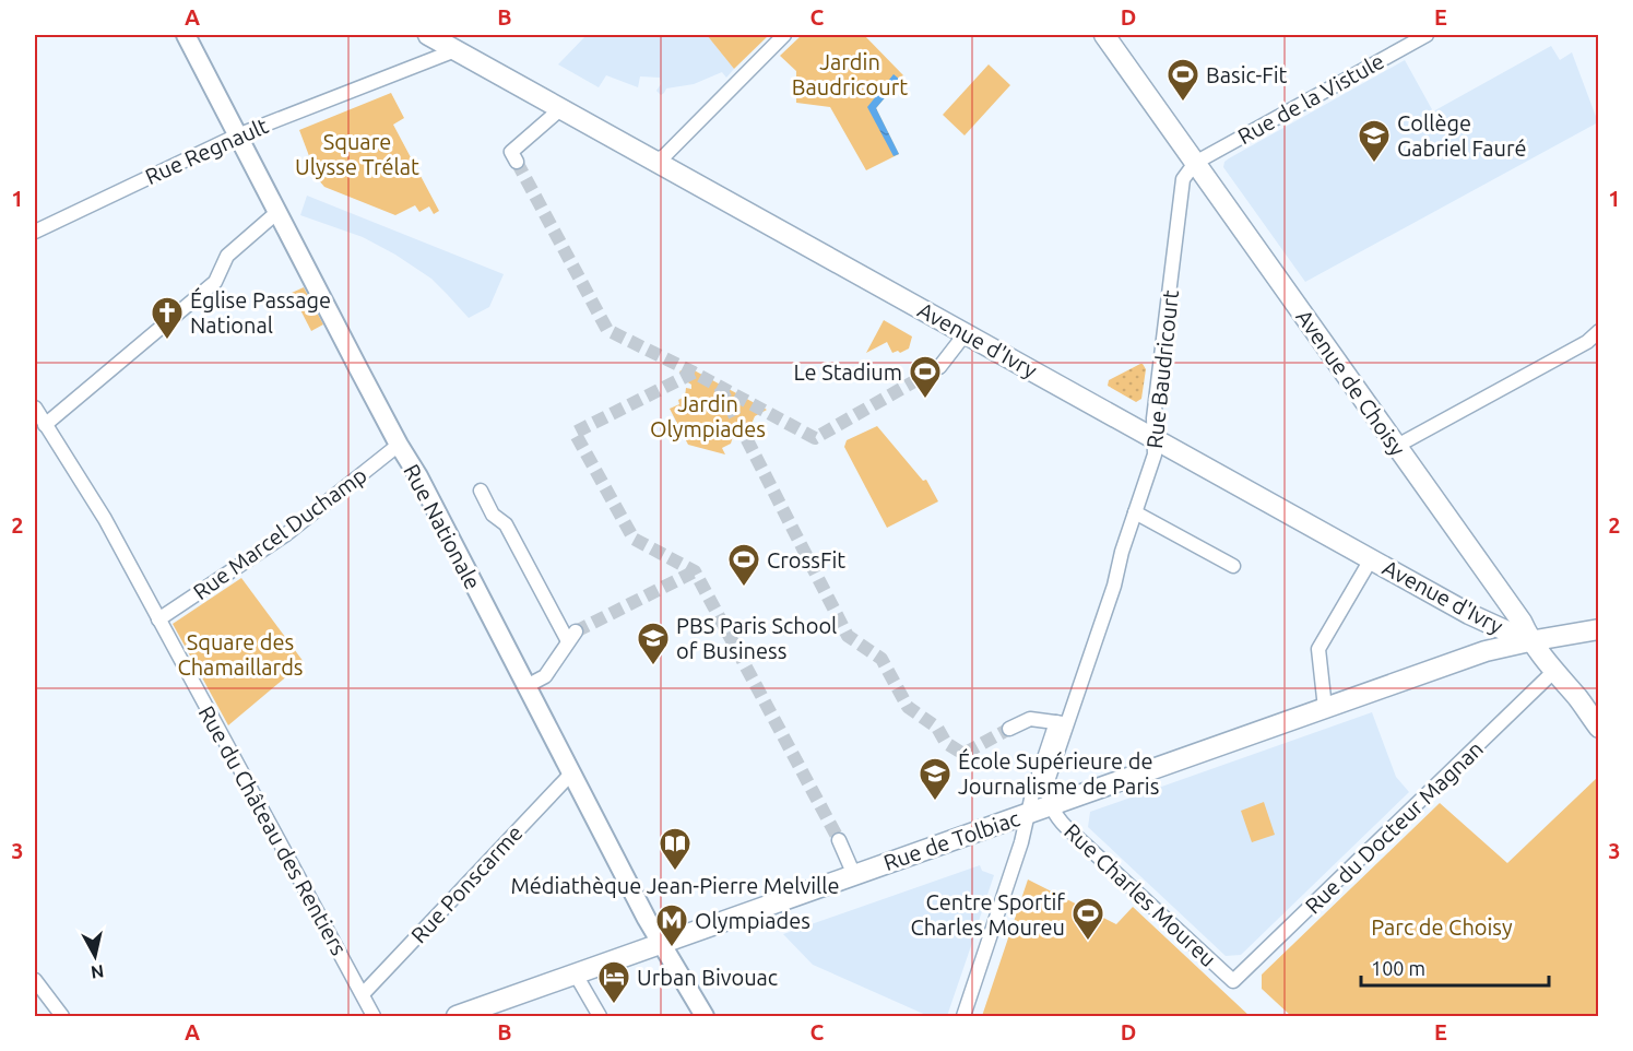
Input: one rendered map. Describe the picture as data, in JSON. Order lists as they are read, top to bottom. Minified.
{"streets":{"main road":["Avenue d'Ivry","Avenue de Choisy","Rue de Tolbiac"],"street":["Rue de la Vistule","Rue Regnault","Rue Baudricourt","Rue Nationale","Rue Marcel Duchamp","Rue du Docteur Magnan","Rue du Château des Rentiers","Rue Ponscarme","Rue Charles Moureu"]},"crossings":[["Rue de la Vistule","Rue Baudricourt"],["Rue de la Vistule","Avenue de Choisy"],["Rue Regnault","Avenue d'Ivry"],["Rue Regnault","Rue Nationale"],["Avenue d'Ivry","Rue Baudricourt"],["Avenue d'Ivry","Avenue de Choisy"],["Avenue d'Ivry","Rue de Tolbiac"],["Rue Baudricourt","Avenue de Choisy"],["Rue Baudricourt","Rue de Tolbiac"],["Rue Baudricourt","Rue Charles Moureu"],["Avenue de Choisy","Rue du Docteur Magnan"],["Avenue de Choisy","Rue de Tolbiac"],["Rue Nationale","Rue Marcel Duchamp"],["Rue Nationale","Rue de Tolbiac"],["Rue Nationale","Rue Ponscarme"],["Rue Marcel Duchamp","Rue du Château des Rentiers"],["Rue du Docteur Magnan","Rue Charles Moureu"],["Rue du Château des Rentiers","Rue Ponscarme"],["Rue de Tolbiac","Rue Charles Moureu"]],"parks":["Jardin Baudricourt","Square Ulysse Trélat","Jardin Olympiades","Square des Chamaillards","Parc de Choisy"],"places":{"sports":["Basic-Fit","Le Stadium","CrossFit","Centre Sportif Charles Moureu"],"school or university":["Collège Gabriel Fauré","PBS Paris School of Business","École Supérieure de Journalisme de Paris"],"church":["Église Passage National"],"library":["Médiathèque Jean-Pierre Melville"],"metro station":["Olympiades"],"hotel":["Urban Bivouac"]},"scale_bar":"100 m","north":"bottom","grid":{"columns":["A","B","C","D","E"],"rows":["1","2","3"]}}
